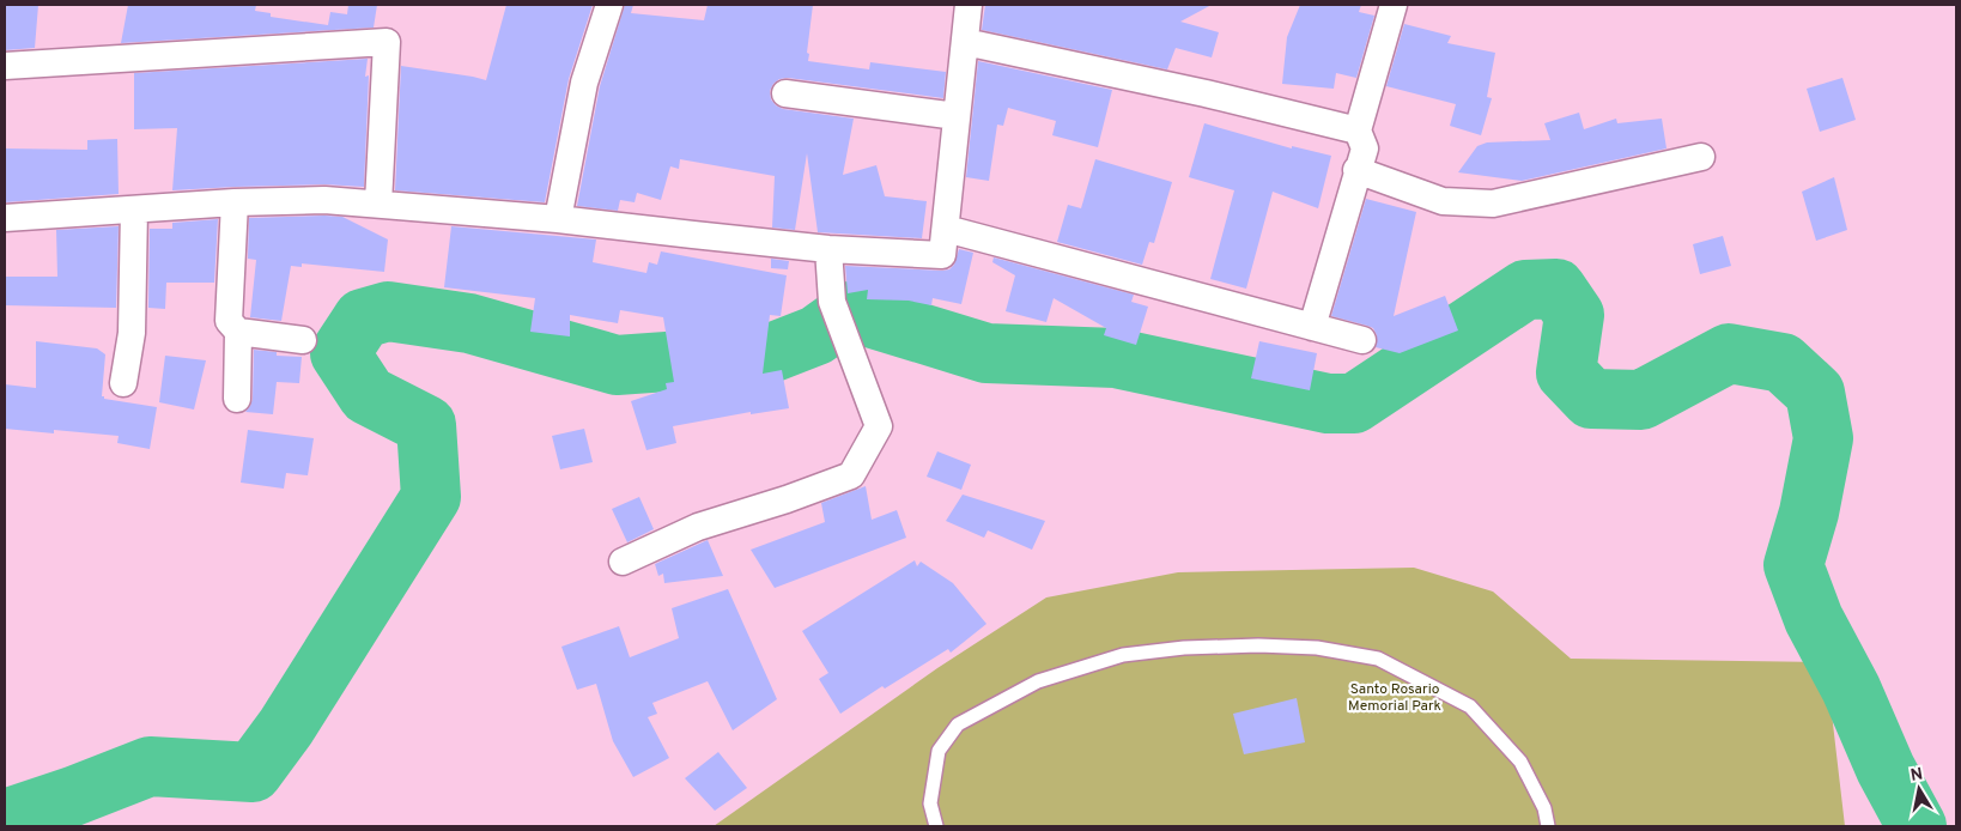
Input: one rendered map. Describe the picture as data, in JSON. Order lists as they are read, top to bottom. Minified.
{"parks":["Santo Rosario Memorial Park"],"north":"top"}
